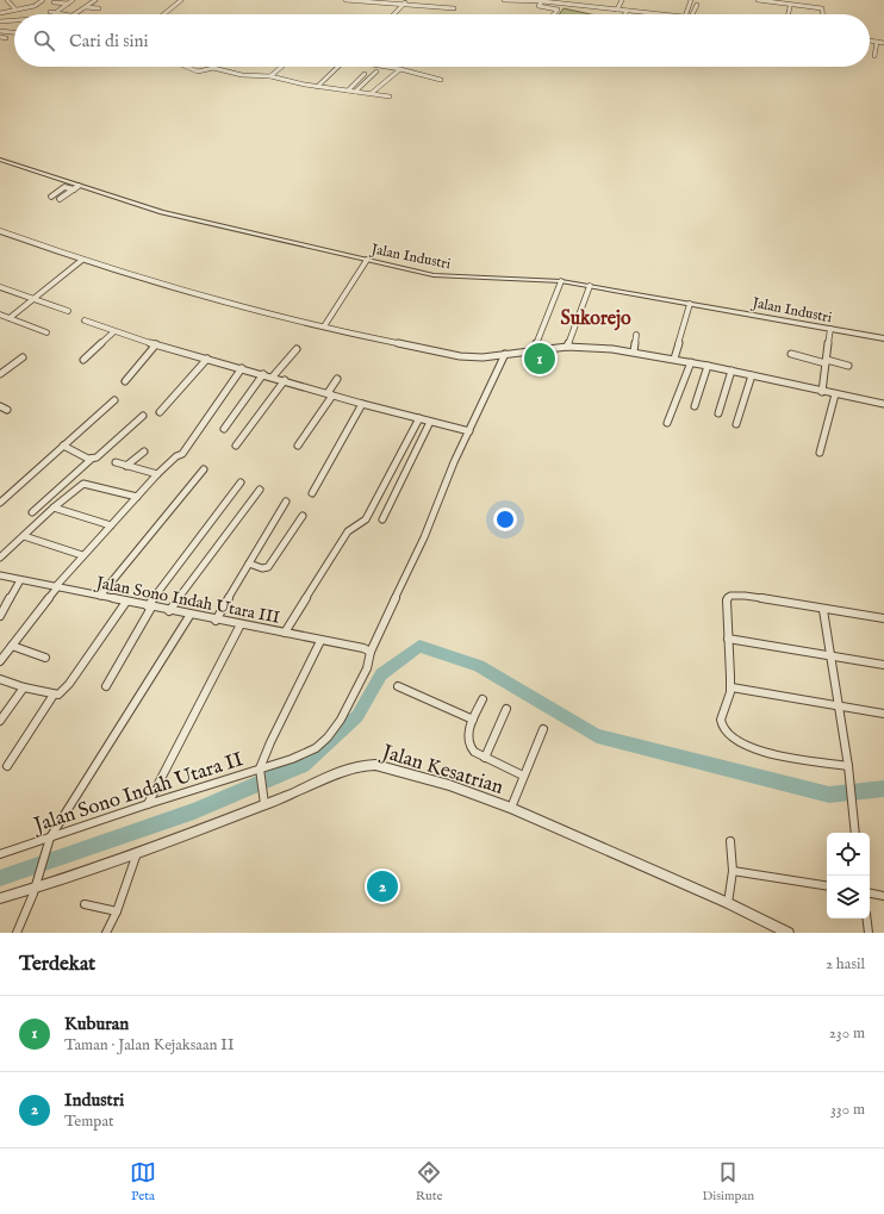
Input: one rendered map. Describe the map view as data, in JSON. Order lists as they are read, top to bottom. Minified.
{"streets":{"street":["Jalan Industri","Jalan Sono Indah Utara III","Jalan Kesatrian","Jalan Sono Indah Utara II"]},"crossings":[["Jalan Sono Indah Utara III","Jalan Sono Indah Utara II"]],"districts":["Sukorejo"],"page":{"search":"Cari di sini","pins":["1","2"],"heading":["Terdekat","2 hasil"],"list":[{"mark":"1","name":"Kuburan","note":"Taman · Jalan Kejaksaan II","value":"230 m"},{"mark":"2","name":"Industri","note":"Tempat","value":"330 m"}],"nav":["Peta","Rute","Disimpan"]}}
